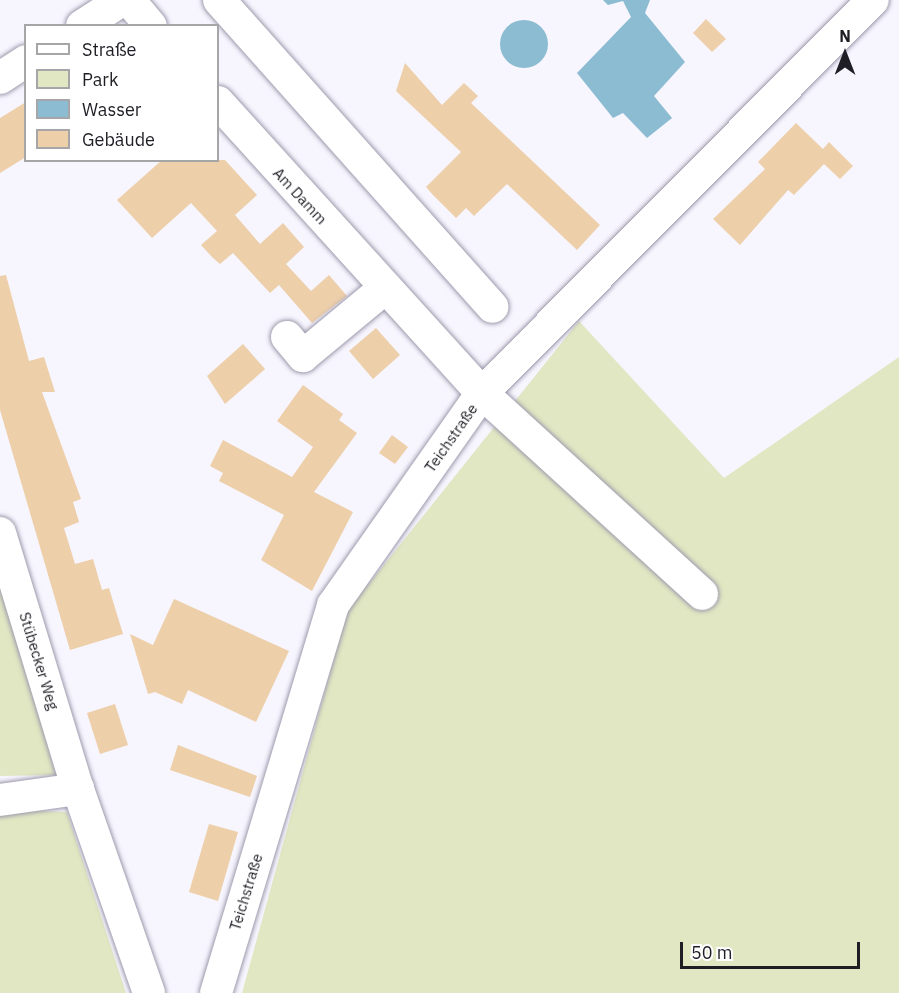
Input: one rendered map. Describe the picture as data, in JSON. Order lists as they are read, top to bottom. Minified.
{"streets":{"street":["Am Damm","Teichstraße","Stübecker Weg"]},"crossings":[["Am Damm","Teichstraße"]],"legend":["Straße","Park","Wasser","Gebäude"],"scale_bar":"50 m","north":"top"}
